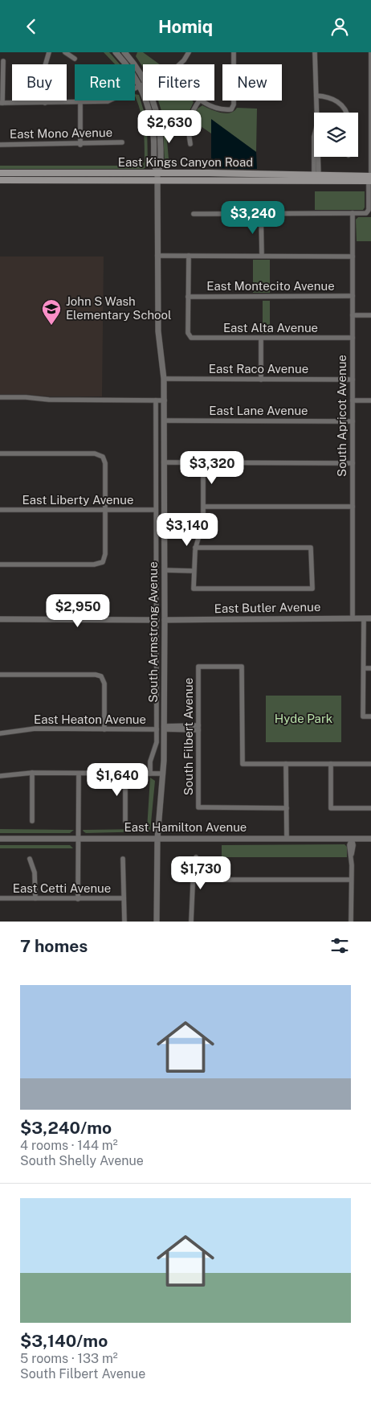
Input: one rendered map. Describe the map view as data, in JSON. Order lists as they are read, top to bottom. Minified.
{"streets":{"main road":["East Kings Canyon Road"],"street":["East Mono Avenue","East Montecito Avenue","East Alta Avenue","East Raco Avenue","East Lane Avenue","South Apricot Avenue","East Liberty Avenue","East Butler Avenue","South Armstrong Avenue","East Heaton Avenue","South Filbert Avenue","East Hamilton Avenue","East Cetti Avenue"]},"crossings":[["East Kings Canyon Road","South Armstrong Avenue"],["East Montecito Avenue","East Alta Avenue"],["East Montecito Avenue","South Apricot Avenue"],["East Alta Avenue","South Apricot Avenue"],["East Raco Avenue","South Apricot Avenue"],["East Raco Avenue","South Armstrong Avenue"],["East Lane Avenue","South Apricot Avenue"],["East Lane Avenue","South Armstrong Avenue"],["South Apricot Avenue","East Butler Avenue"],["East Liberty Avenue","South Armstrong Avenue"],["East Butler Avenue","South Armstrong Avenue"],["South Armstrong Avenue","East Heaton Avenue"],["South Armstrong Avenue","East Hamilton Avenue"],["East Heaton Avenue","South Filbert Avenue"]],"parks":["Hyde Park"],"places":{"school or university":["John S Wash Elementary School"]},"page":{"header":"Homiq","chip":["Buy","Rent","Filters","New"],"price":["$2,630","$3,240","$3,320","$3,140","$2,950","$1,640","$1,730"],"heading":"7 homes","list":[{"name":"$3,240/mo","note":"4 rooms · 144 m² · South Shelly Avenue"},{"name":"$3,140/mo","note":"5 rooms · 133 m² · South Filbert Avenue"}]}}
